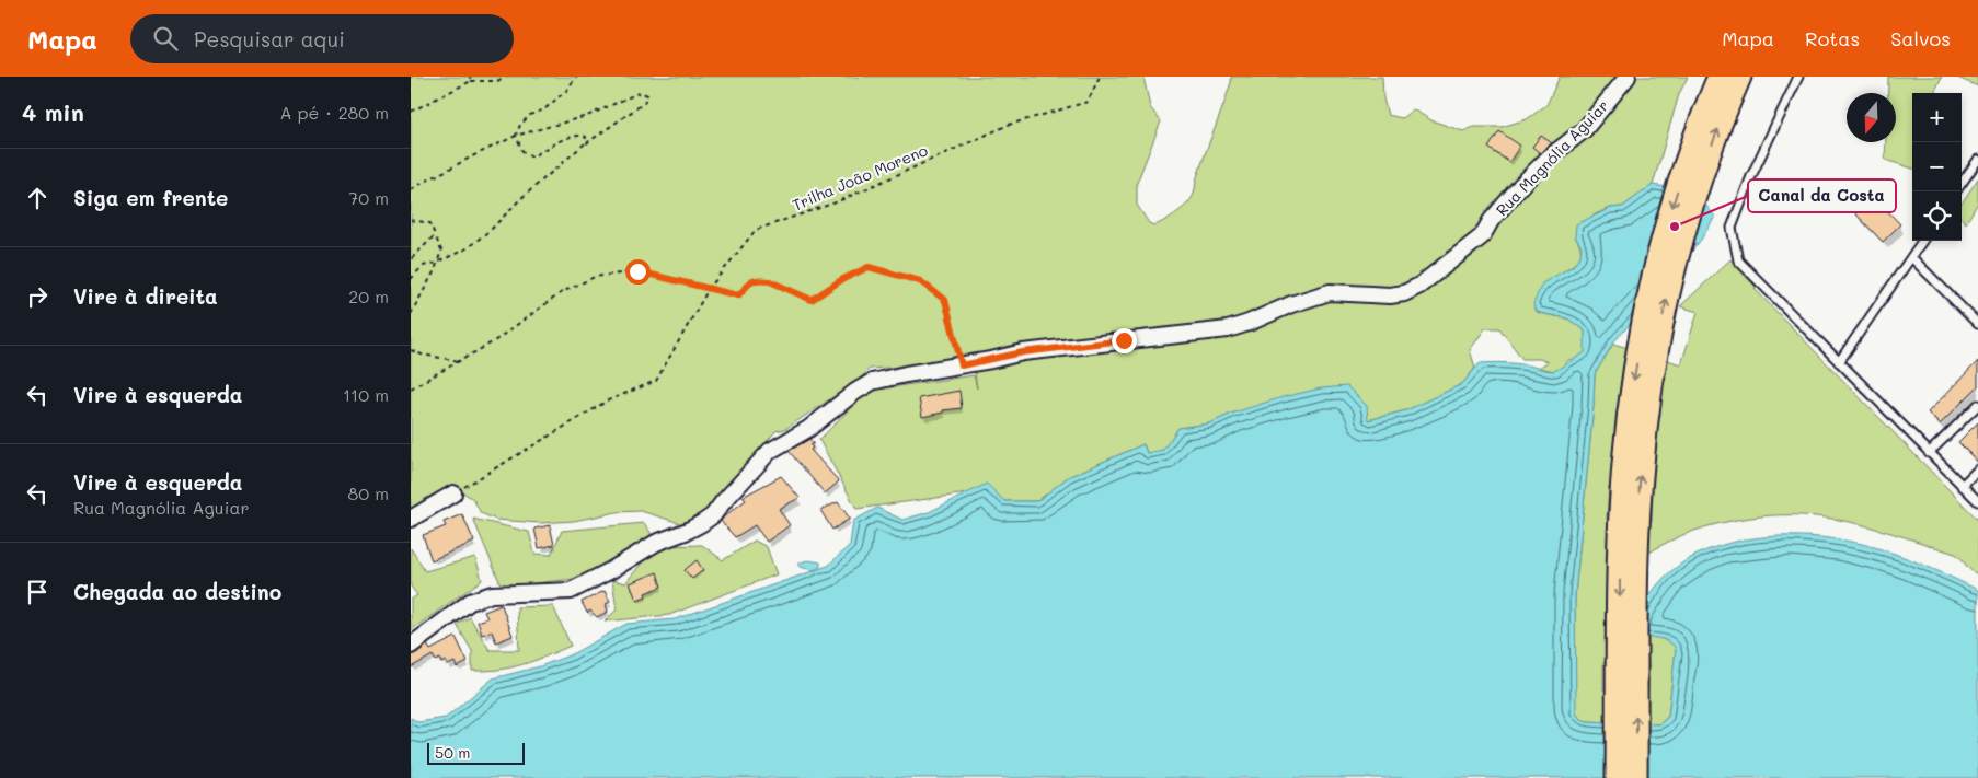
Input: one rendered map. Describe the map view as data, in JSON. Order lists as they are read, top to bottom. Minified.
{"streets":{"street":["Rua Magnólia Aguiar"],"path":["Trilha João Moreno"]},"places":["Canal da Costa"],"scale_bar":"50 m","north":"bottom","page":{"header":"Mapa","search":"Pesquisar aqui","nav":["Mapa","Rotas","Salvos"],"heading":["4 min","A pé · 280 m"],"map_buttons":["+","−"],"list":[["Siga em frente","70 m"],["Vire à direita","20 m"],["Vire à esquerda","110 m"],["Vire à esquerda","Rua Magnólia Aguiar","80 m"],"Chegada ao destino"],"scale":"50 m"}}
